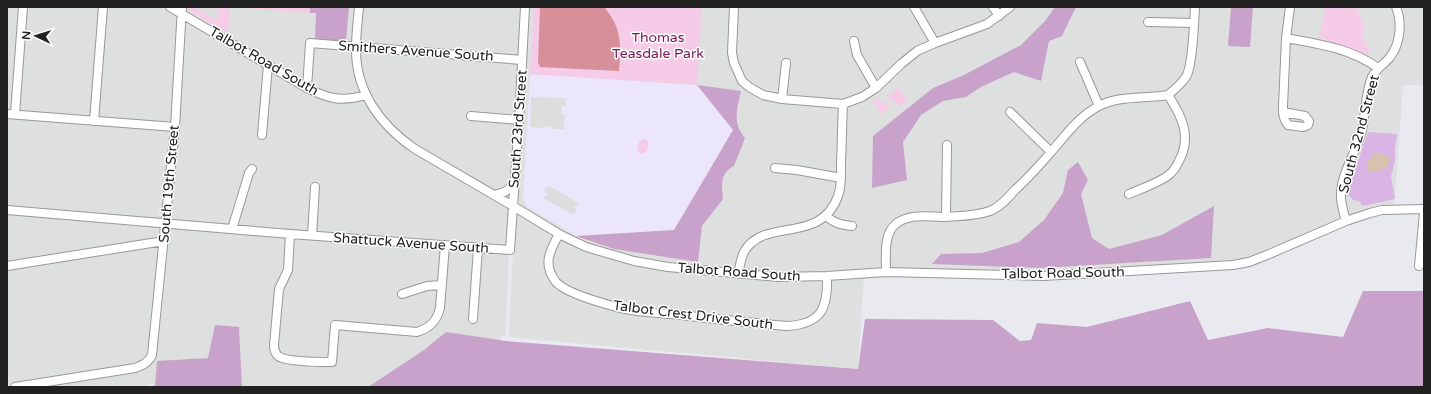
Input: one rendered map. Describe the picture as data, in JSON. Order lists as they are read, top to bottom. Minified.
{"streets":{"street":["Smithers Avenue South","Talbot Road South","South 23rd Street","South 32nd Street","South 19th Street","Shattuck Avenue South","Talbot Crest Drive South"]},"crossings":[["Smithers Avenue South","Talbot Road South"],["Smithers Avenue South","South 23rd Street"],["Talbot Road South","South 23rd Street"],["Talbot Road South","South 32nd Street"],["Talbot Road South","South 19th Street"],["Talbot Road South","Talbot Crest Drive South"],["South 23rd Street","Shattuck Avenue South"],["South 19th Street","Shattuck Avenue South"]],"parks":["Thomas Teasdale Park"],"north":"left"}
